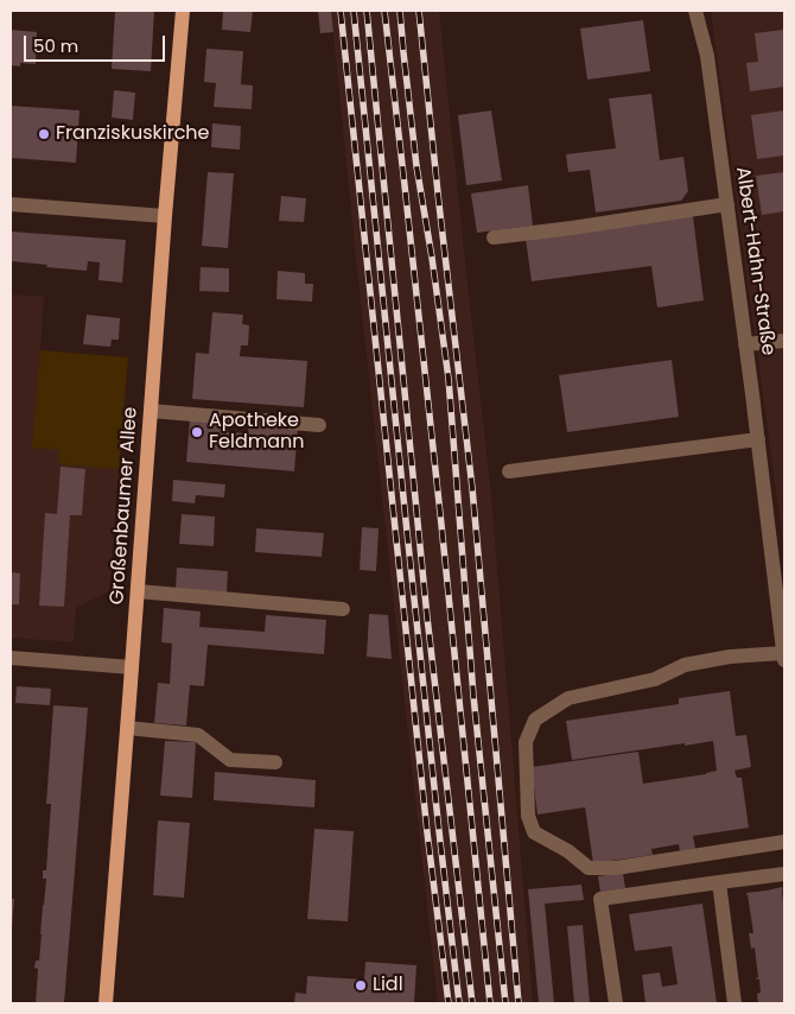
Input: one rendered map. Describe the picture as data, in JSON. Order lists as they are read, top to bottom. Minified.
{"streets":{"main road":["Großenbaumer Allee"],"street":["Albert-Hahn-Straße"]},"places":["Franziskuskirche","Apotheke Feldmann","Lidl"],"scale_bar":"50 m"}
